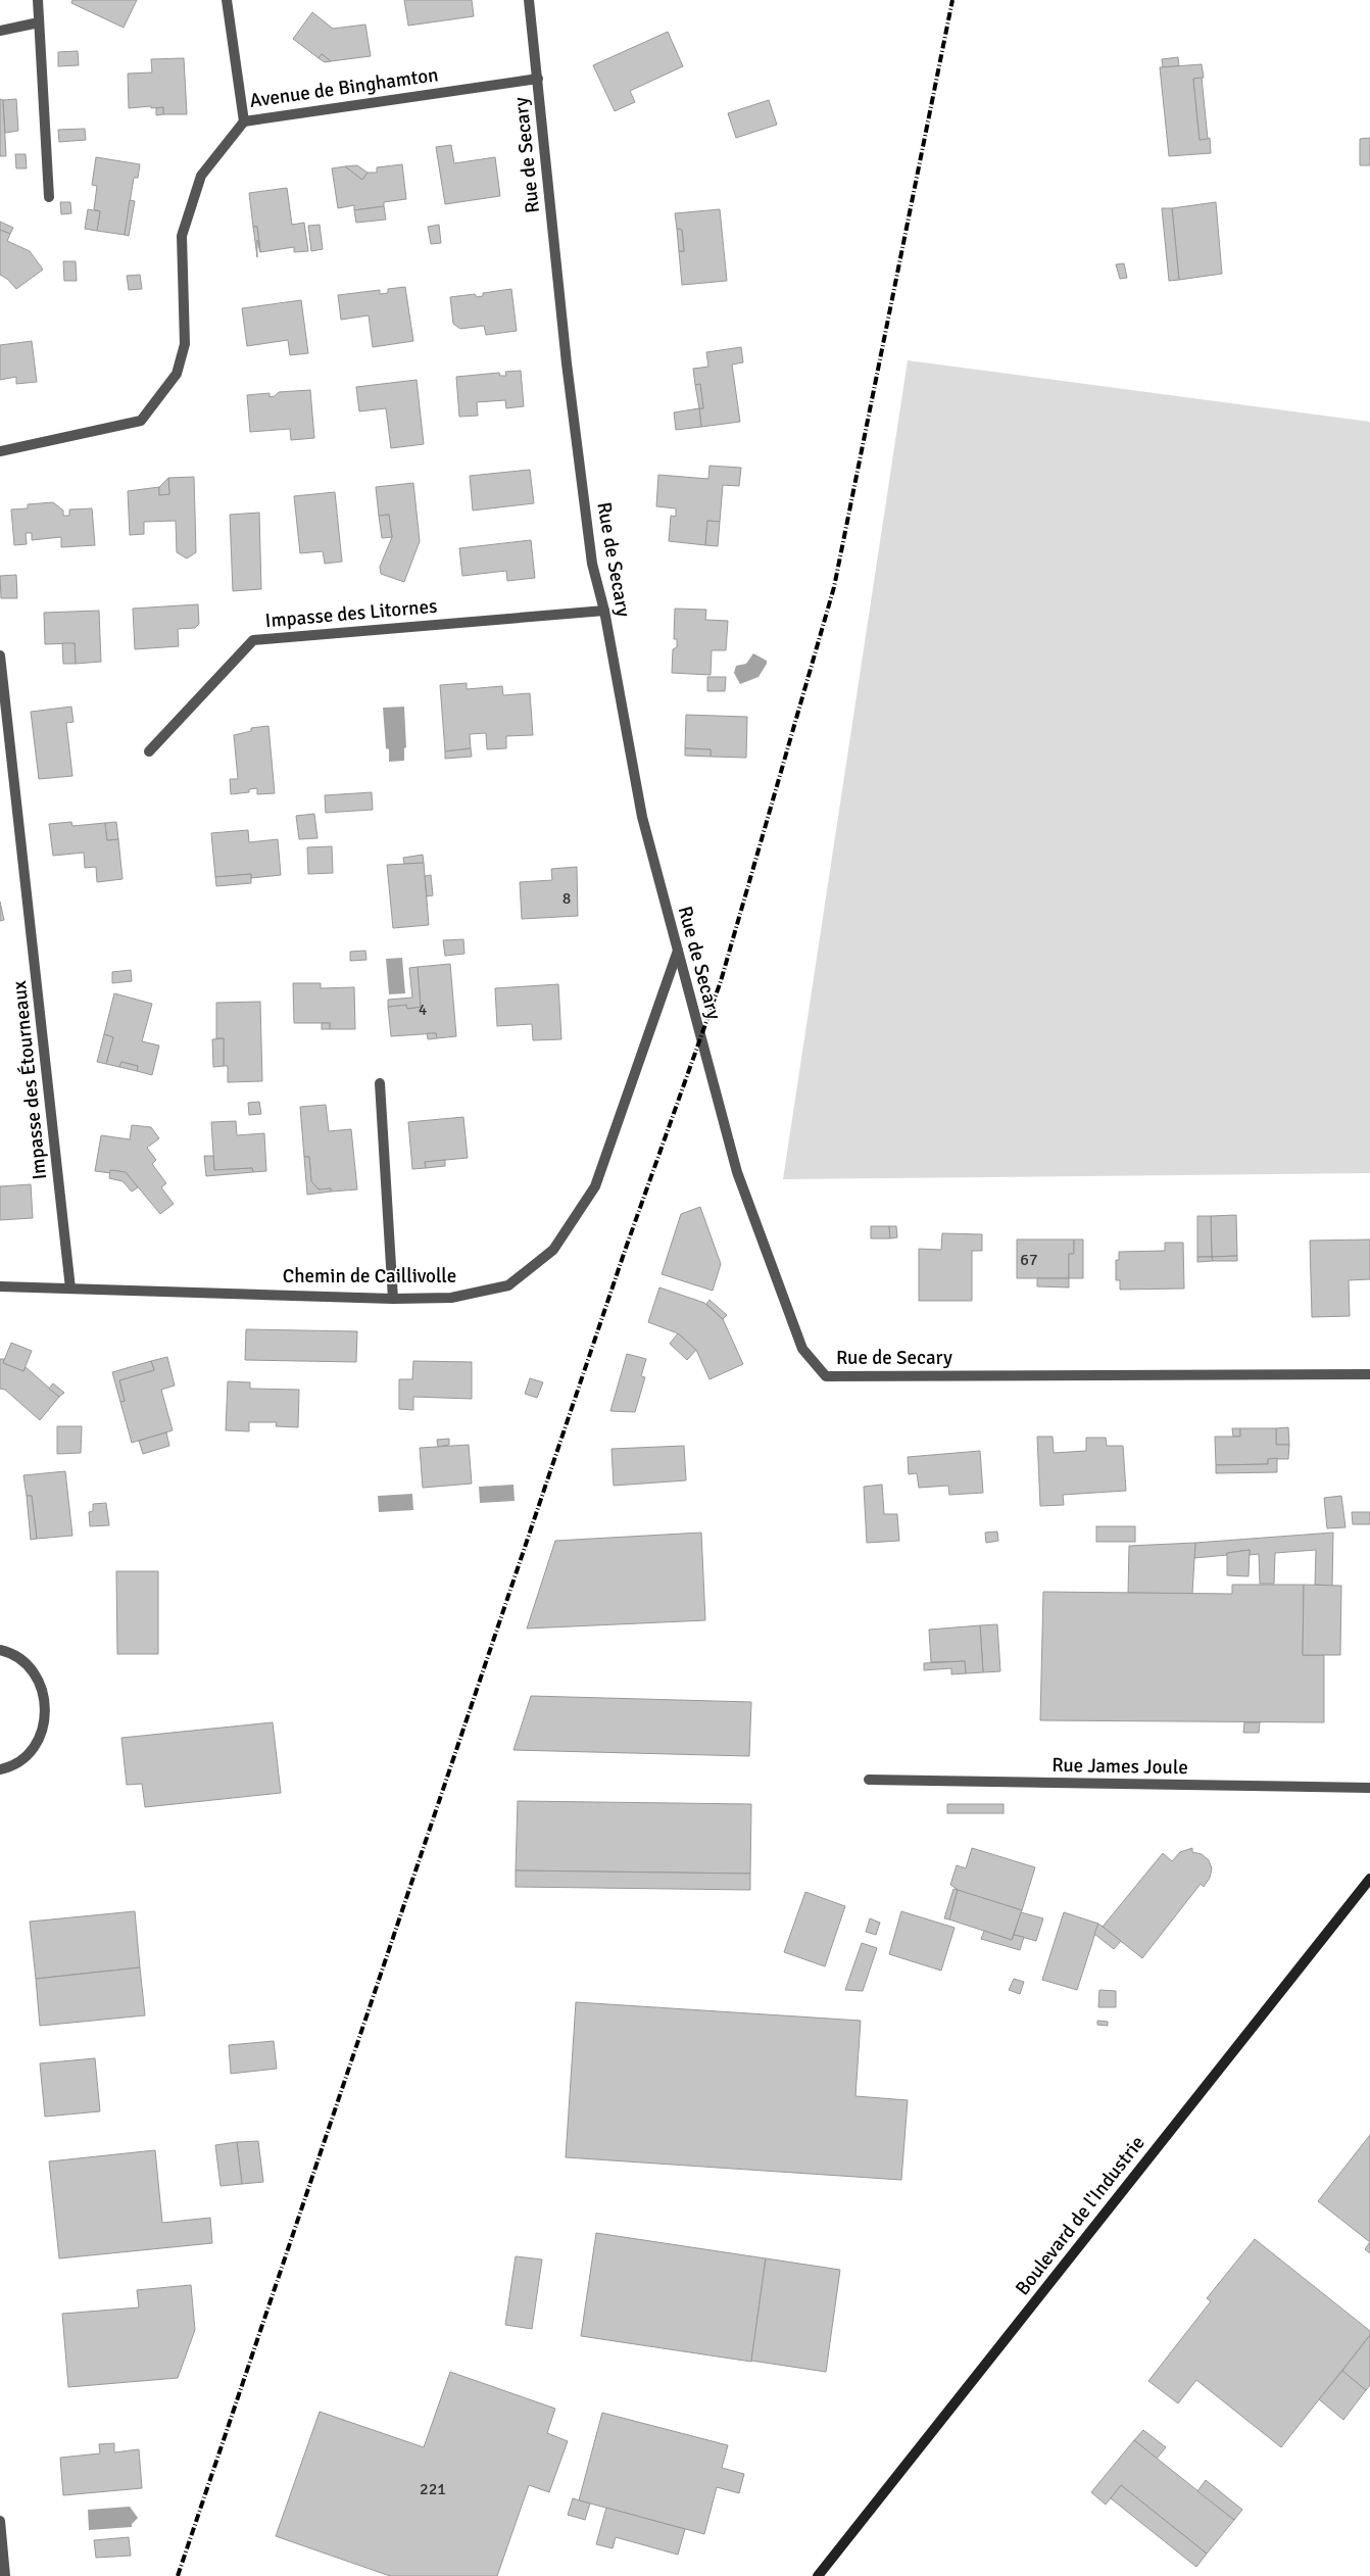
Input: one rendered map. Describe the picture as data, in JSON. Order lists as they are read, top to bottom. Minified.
{"streets":{"street":["Avenue de Binghamton","Rue de Secary","Impasse des Litornes","Impasse des Étourneaux","Chemin de Caillivolle","Rue James Joule","Boulevard de l'Industrie"]},"crossings":[["Avenue de Binghamton","Rue de Secary"],["Rue de Secary","Impasse des Litornes"],["Rue de Secary","Chemin de Caillivolle"],["Impasse des Étourneaux","Chemin de Caillivolle"]],"house_numbers":["8","4","67","221"]}
